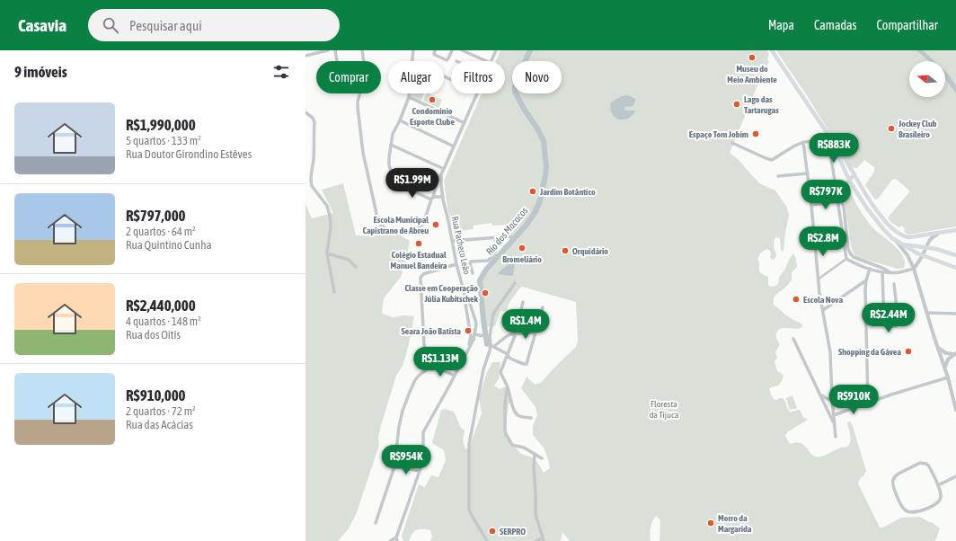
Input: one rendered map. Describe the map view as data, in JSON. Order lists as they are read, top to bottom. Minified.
{"streets":{"street":["Rua Pacheco Leão"]},"water":["Rio dos Macacos"],"parks":["Floresta da Tijuca"],"places":["Museu do Meio Ambiente","Condomínio Esporte Clube","Lago das Tartarugas","Jockey Club Brasileiro","Espaço Tom Jobim","Jardim Botântico","Escola Municipal Capistrano de Abreu","Colégio Estadual Manuel Bandeira","Bromeliário","Orquidário","Classe em Cooperação Júlia Kubitschek","Escola Nova","Seara João Batista","Shopping da Gávea","Morro da Margarida","SERPRO"],"north":"left","page":{"header":"Casavia","search":"Pesquisar aqui","nav":["Mapa","Camadas","Compartilhar"],"heading":"9 imóveis","chip":["Comprar","Alugar","Filtros","Novo"],"list":[{"name":"R$1,990,000","note":"5 quartos · 133 m² · Rua Doutor Girondino Estêves"},{"name":"R$797,000","note":"2 quartos · 64 m² · Rua Quintino Cunha"},{"name":"R$2,440,000","note":"4 quartos · 148 m² · Rua dos Oitis"},{"name":"R$910,000","note":"2 quartos · 72 m² · Rua das Acácias"}],"price":["R$883K","R$1.99M","R$797K","R$2.8M","R$2.44M","R$1.4M","R$1.13M","R$910K","R$954K"]}}
